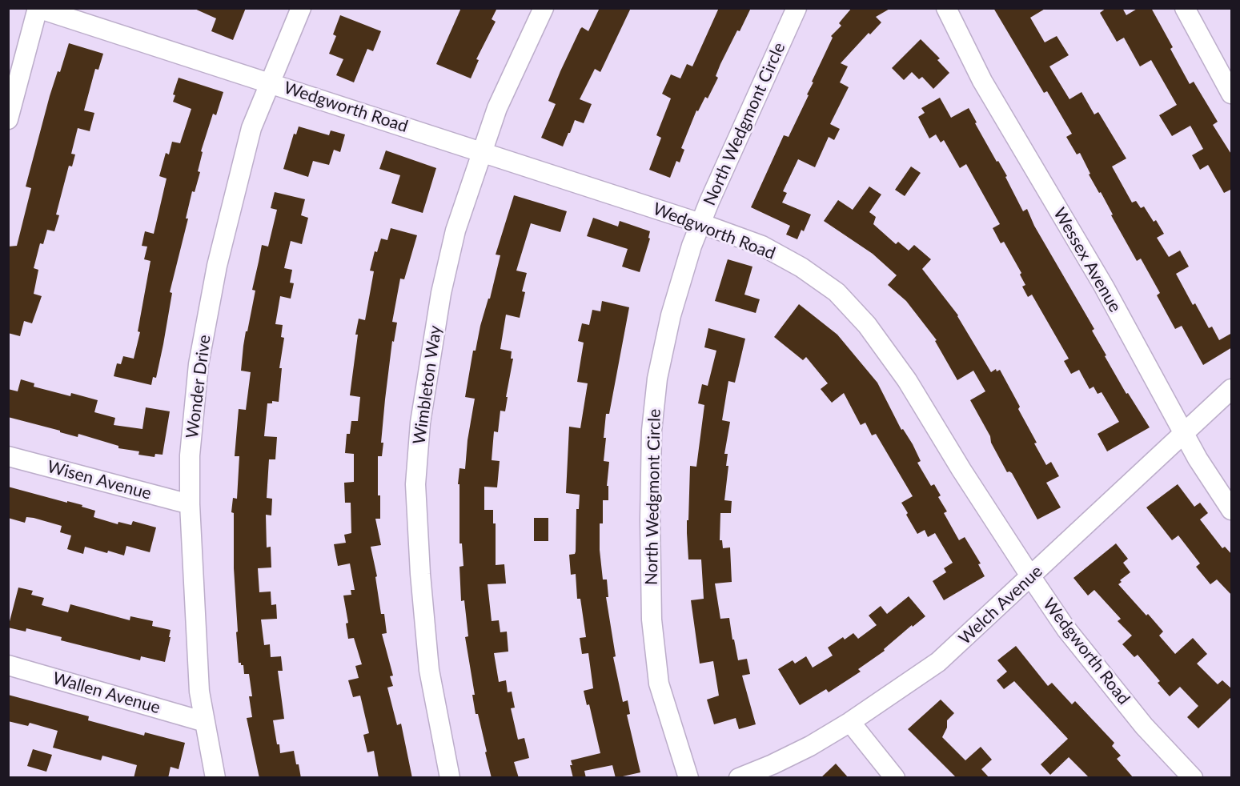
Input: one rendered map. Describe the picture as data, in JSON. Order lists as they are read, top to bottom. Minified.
{"streets":{"street":["Wedgworth Road","North Wedgmont Circle","Wessex Avenue","Wimbleton Way","Wonder Drive","Wisen Avenue","Welch Avenue","Wallen Avenue"]},"crossings":[["Wedgworth Road","North Wedgmont Circle"],["Wedgworth Road","Wimbleton Way"],["Wedgworth Road","Wonder Drive"],["Wedgworth Road","Welch Avenue"],["Wessex Avenue","Welch Avenue"],["Wonder Drive","Wisen Avenue"],["Wonder Drive","Wallen Avenue"]]}
